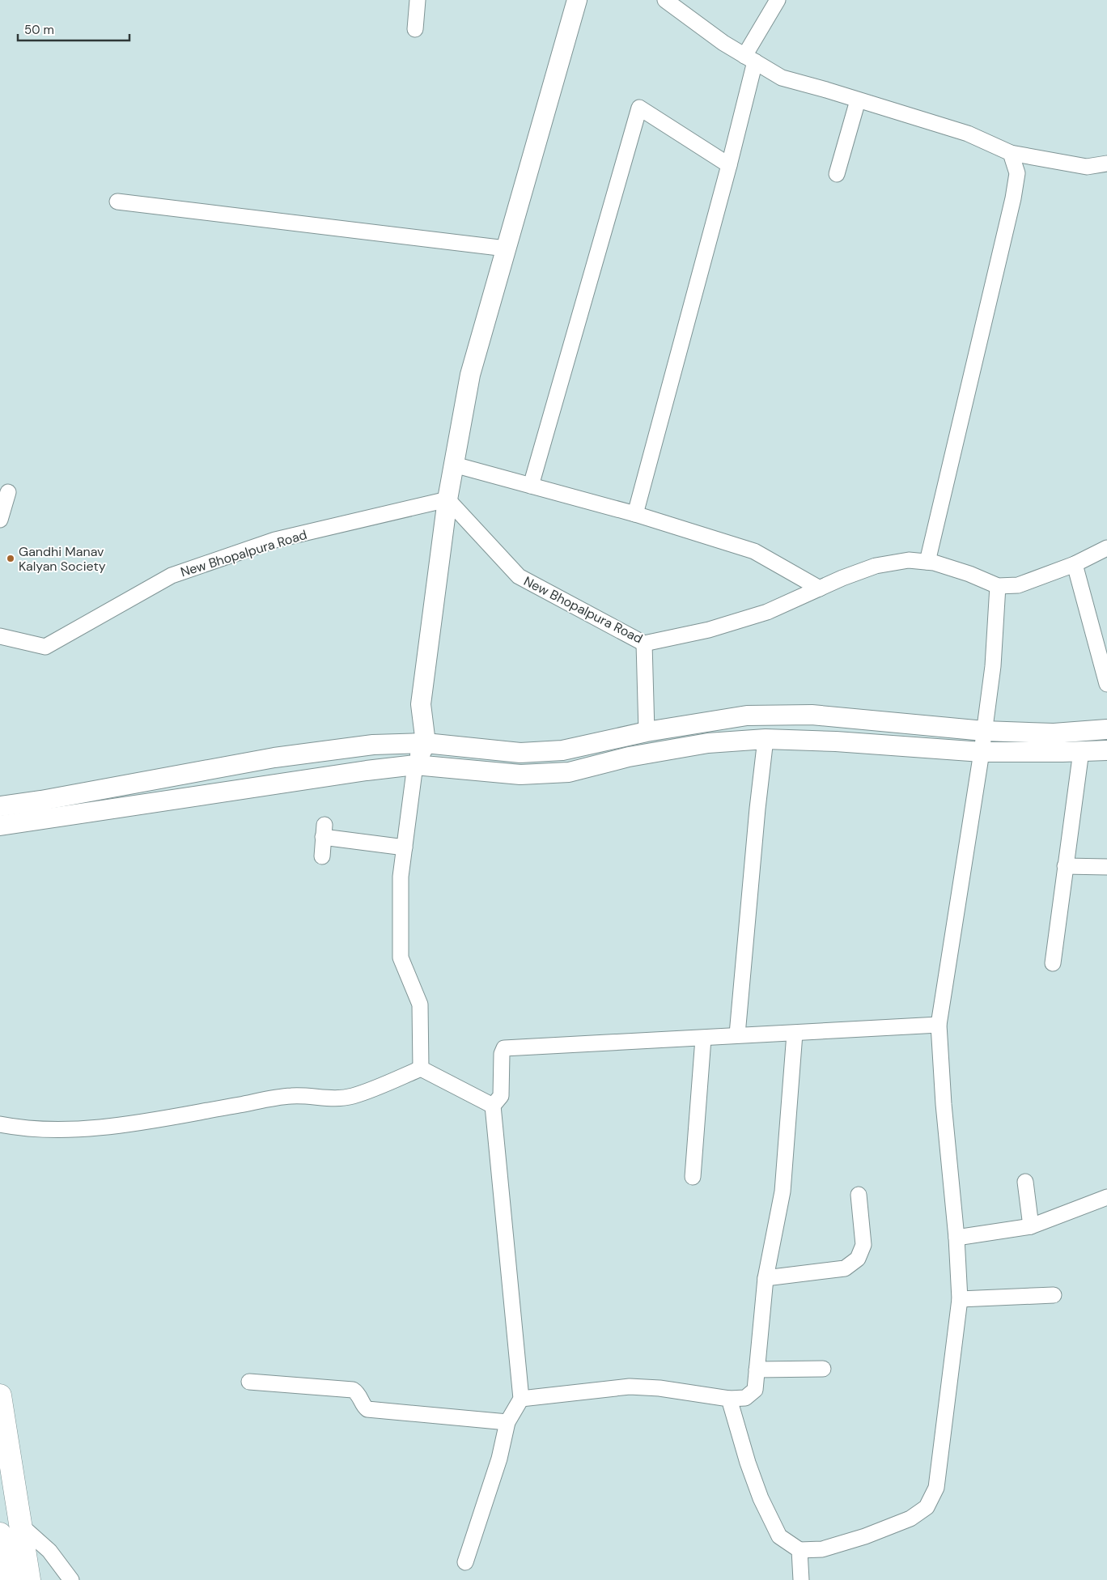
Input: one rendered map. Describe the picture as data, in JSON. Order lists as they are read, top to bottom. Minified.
{"streets":{"street":["New Bhopalpura Road"]},"places":["Gandhi Manav Kalyan Society"],"scale_bar":"50 m"}
